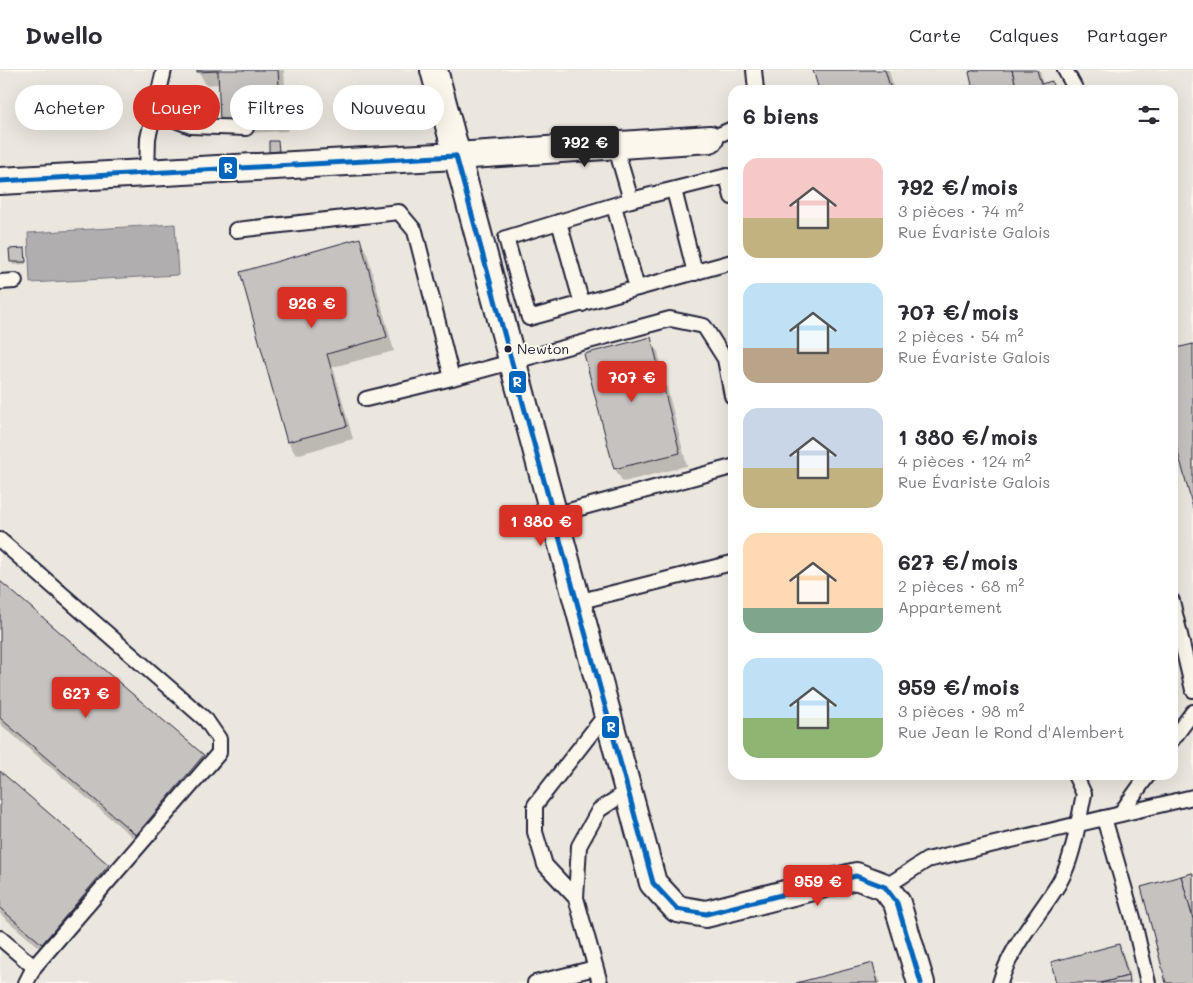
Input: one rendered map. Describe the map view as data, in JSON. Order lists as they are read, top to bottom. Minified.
{"places":["Newton"],"lines":["transit line R"],"page":{"header":"Dwello","nav":["Carte","Calques","Partager"],"chip":["Acheter","Louer","Filtres","Nouveau"],"heading":"6 biens","price":["792 €","926 €","707 €","1 380 €","627 €","959 €"],"list":[{"name":"792 €/mois","note":"3 pièces · 74 m² · Rue Évariste Galois"},{"name":"707 €/mois","note":"2 pièces · 54 m² · Rue Évariste Galois"},{"name":"1 380 €/mois","note":"4 pièces · 124 m² · Rue Évariste Galois"},{"name":"627 €/mois","note":"2 pièces · 68 m² · Appartement"},{"name":"959 €/mois","note":"3 pièces · 98 m² · Rue Jean le Rond d'Alembert"}]}}
